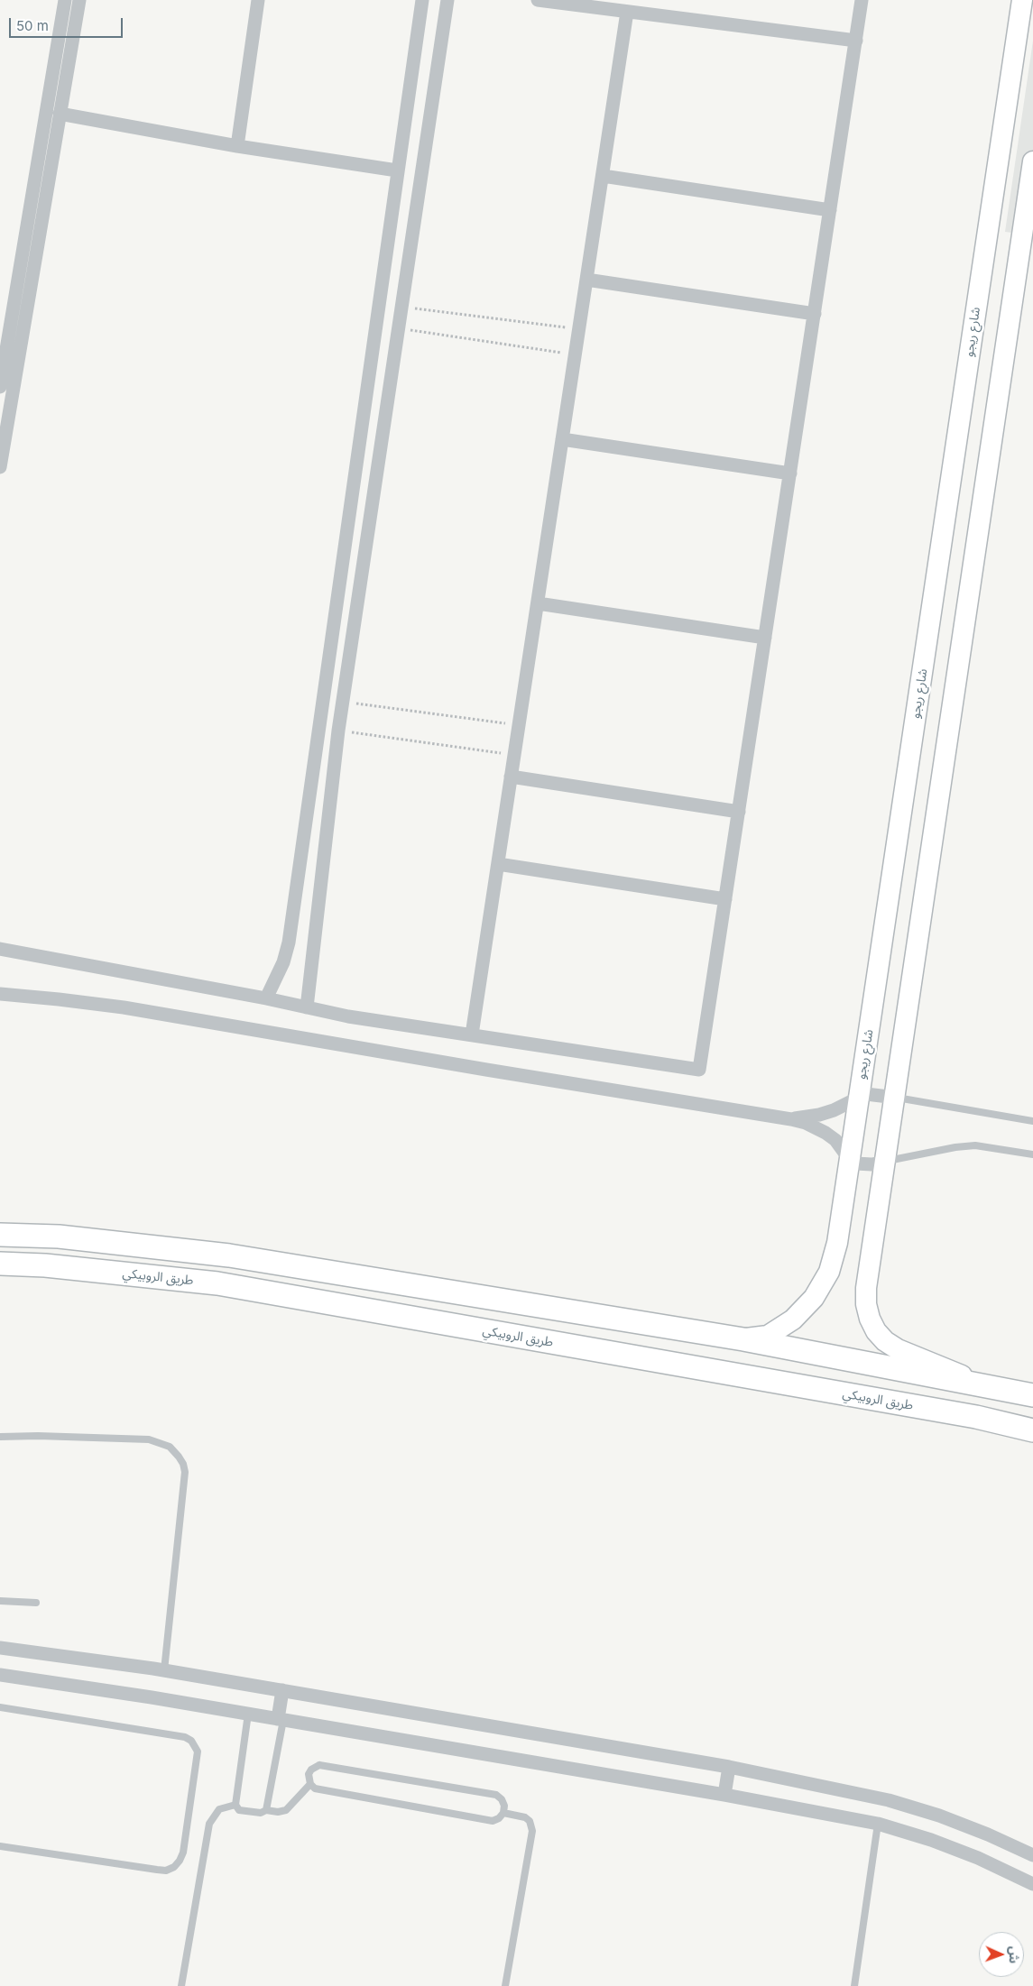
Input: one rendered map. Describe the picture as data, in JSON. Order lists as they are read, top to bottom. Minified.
{"streets":{"main road":["شارع ريجو","طريق الروبيكي"]},"scale_bar":"50 m","north":"right"}
